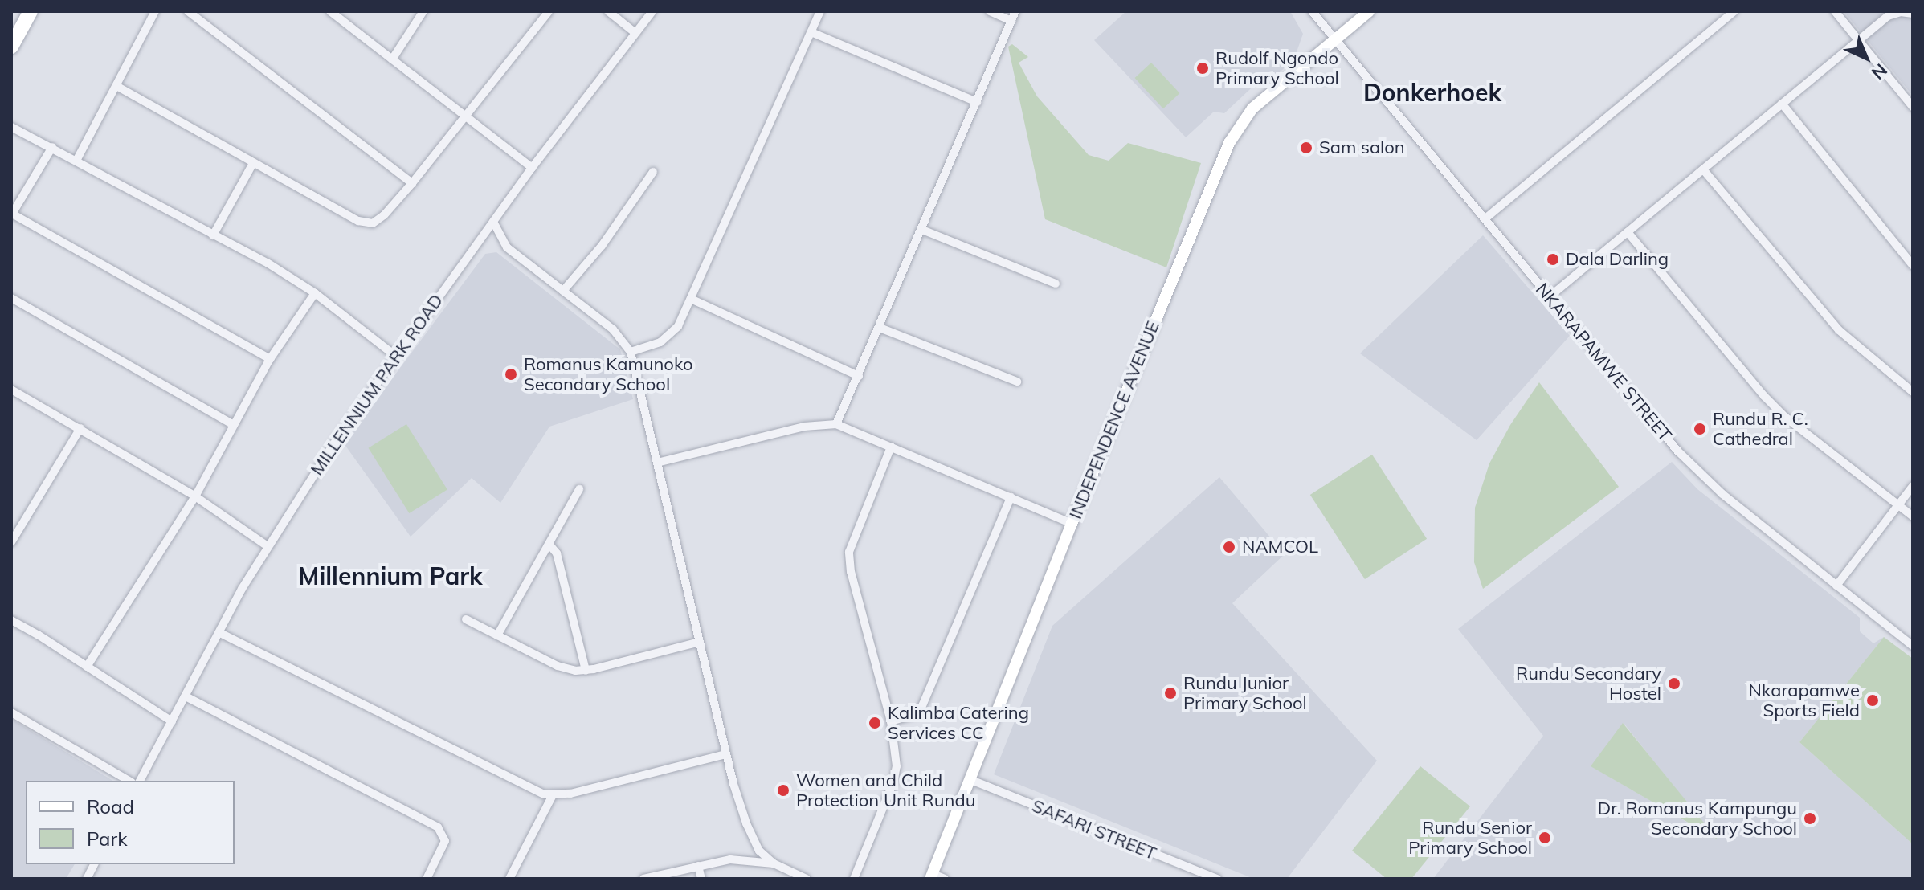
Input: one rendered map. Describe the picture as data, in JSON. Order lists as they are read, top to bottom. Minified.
{"streets":{"street":["NKARAPAMWE STREET","MILLENNIUM PARK ROAD","INDEPENDENCE AVENUE","SAFARI STREET"]},"crossings":[["NKARAPAMWE STREET","INDEPENDENCE AVENUE"],["INDEPENDENCE AVENUE","SAFARI STREET"]],"districts":["Donkerhoek","Millennium Park"],"places":["Rudolf Ngondo Primary School","Sam salon","Dala Darling","Romanus Kamunoko Secondary School","Rundu R. C. Cathedral","NAMCOL","Rundu Secondary Hostel","Rundu Junior Primary School","Nkarapamwe Sports Field","Kalimba Catering Services CC","Women and Child Protection Unit Rundu","Dr. Romanus Kampungu Secondary School","Rundu Senior Primary School"],"legend":["Road","Park"],"north":"bottom right"}
